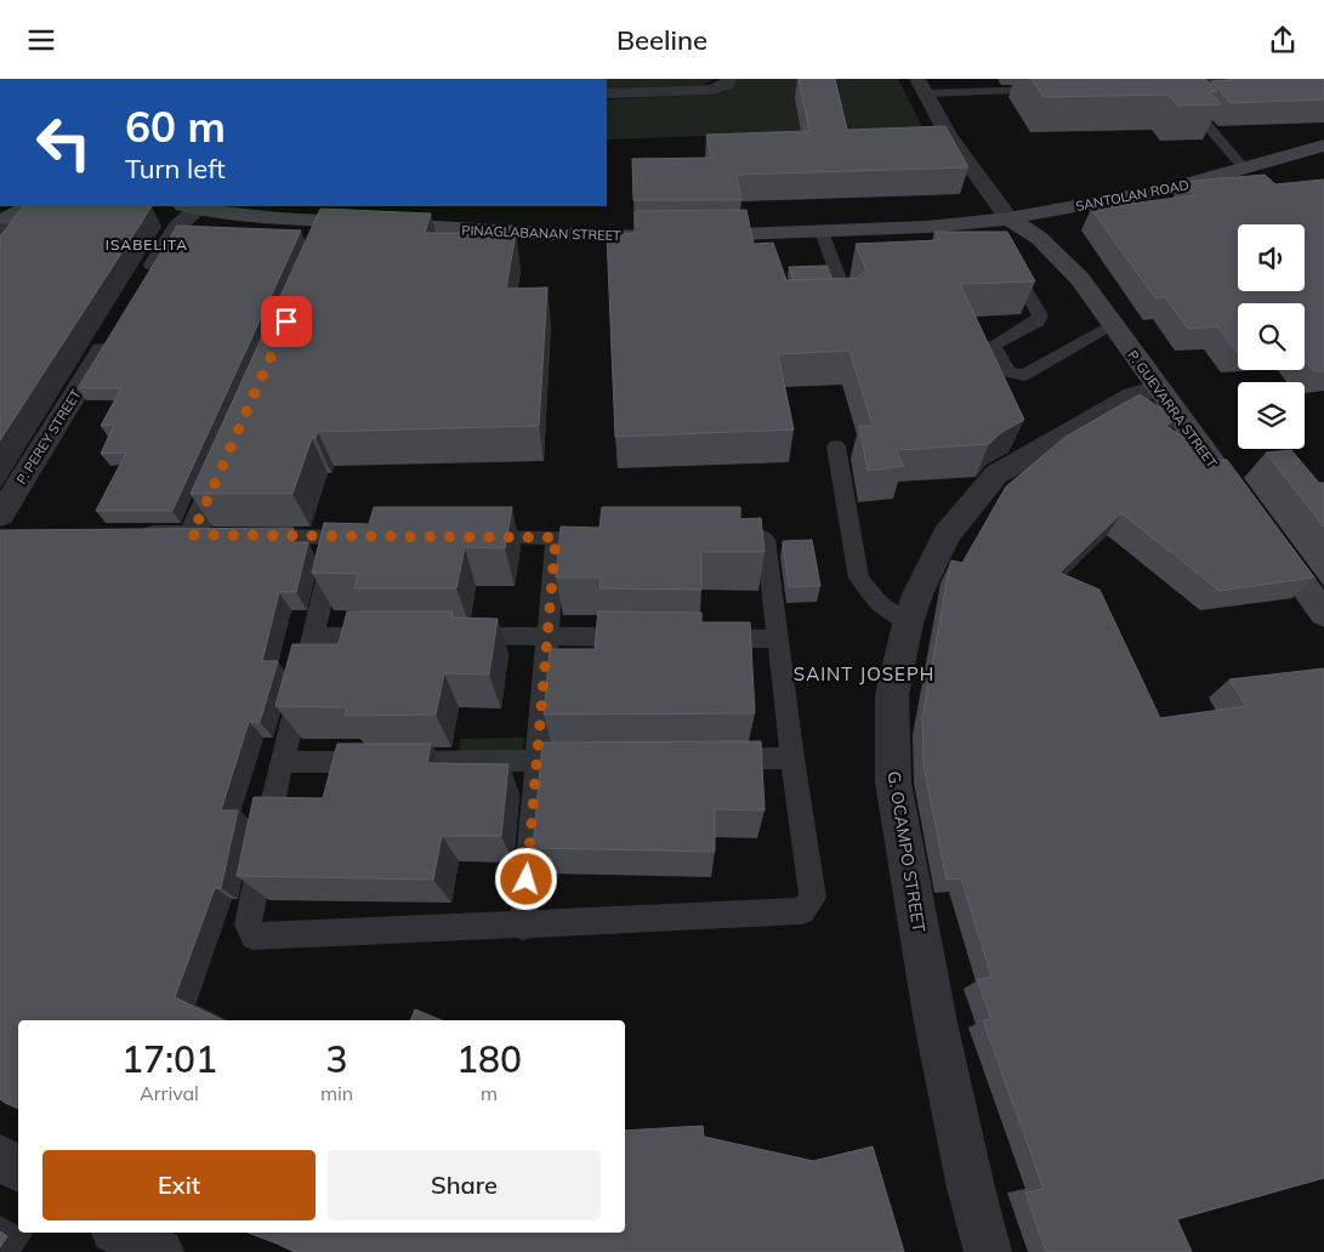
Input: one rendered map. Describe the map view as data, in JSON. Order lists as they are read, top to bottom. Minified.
{"streets":{"main road":["SANTOLAN ROAD","PINAGLABANAN STREET","P. GUEVARRA STREET"],"street":["P. PEREY STREET","G. OCAMPO STREET"]},"crossings":[["SANTOLAN ROAD","PINAGLABANAN STREET"],["SANTOLAN ROAD","P. GUEVARRA STREET"],["PINAGLABANAN STREET","P. GUEVARRA STREET"],["P. GUEVARRA STREET","G. OCAMPO STREET"]],"districts":["ISABELITA","SAINT JOSEPH"],"page":{"header":"Beeline","turn":["60 m","Turn left"],"eta":["17:01","Arrival","3","min","180","m"],"buttons":["Exit","Share"]}}
